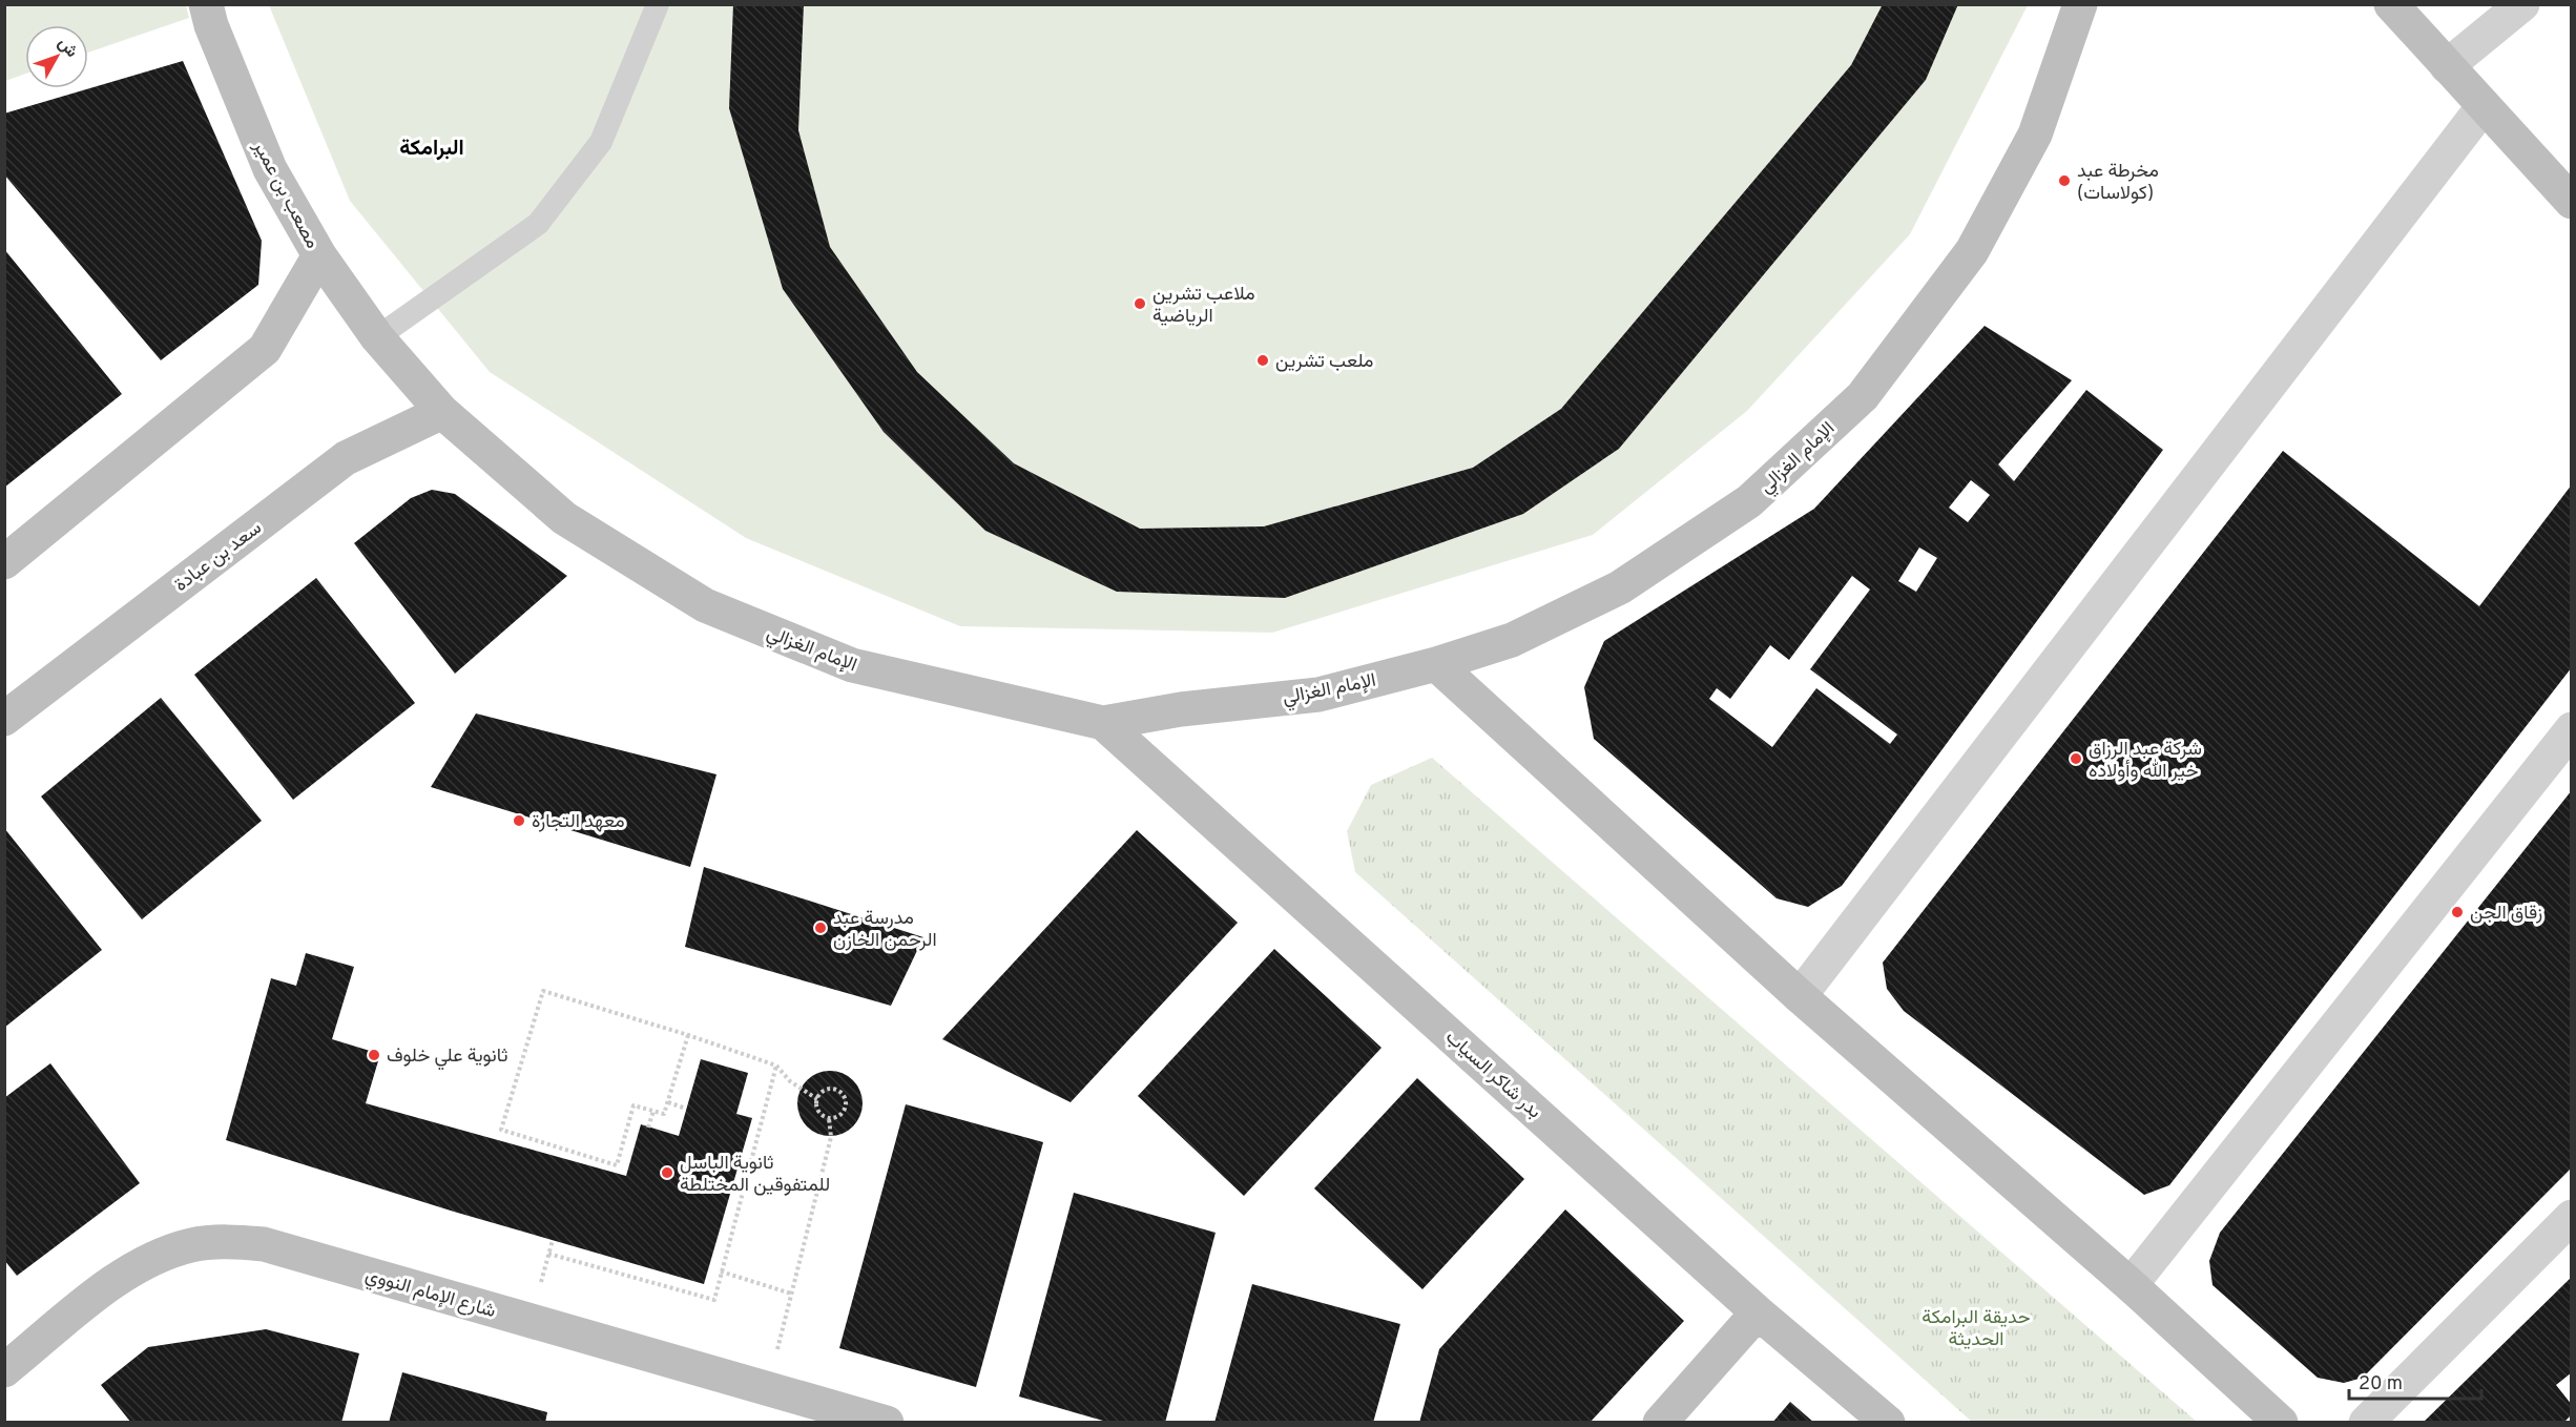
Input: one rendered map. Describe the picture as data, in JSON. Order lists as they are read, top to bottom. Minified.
{"streets":{"main road":["مصعب بن عمير","الإمام الغزالي","سعد بن عبادة","بدر شاكر السياب","شارع الإمام النووي"]},"crossings":[["مصعب بن عمير","الإمام الغزالي"],["الإمام الغزالي","سعد بن عبادة"],["الإمام الغزالي","بدر شاكر السياب"]],"districts":["البرامكة"],"parks":["حديقة البرامكة الحديثة"],"places":["مخرطة عبد (كولاسات)","ملاعب تشرين الرياضية","ملعب تشرين","شركة عبد الرزاق خير الله وأولاده","معهد التجارة","زقاق الجن","مدرسة عبد الرحمن الخازن","ثانوية علي خلوف","ثانوية الباسل للمتفوقين المختلطة"],"scale_bar":"20 m","north":"top right"}
